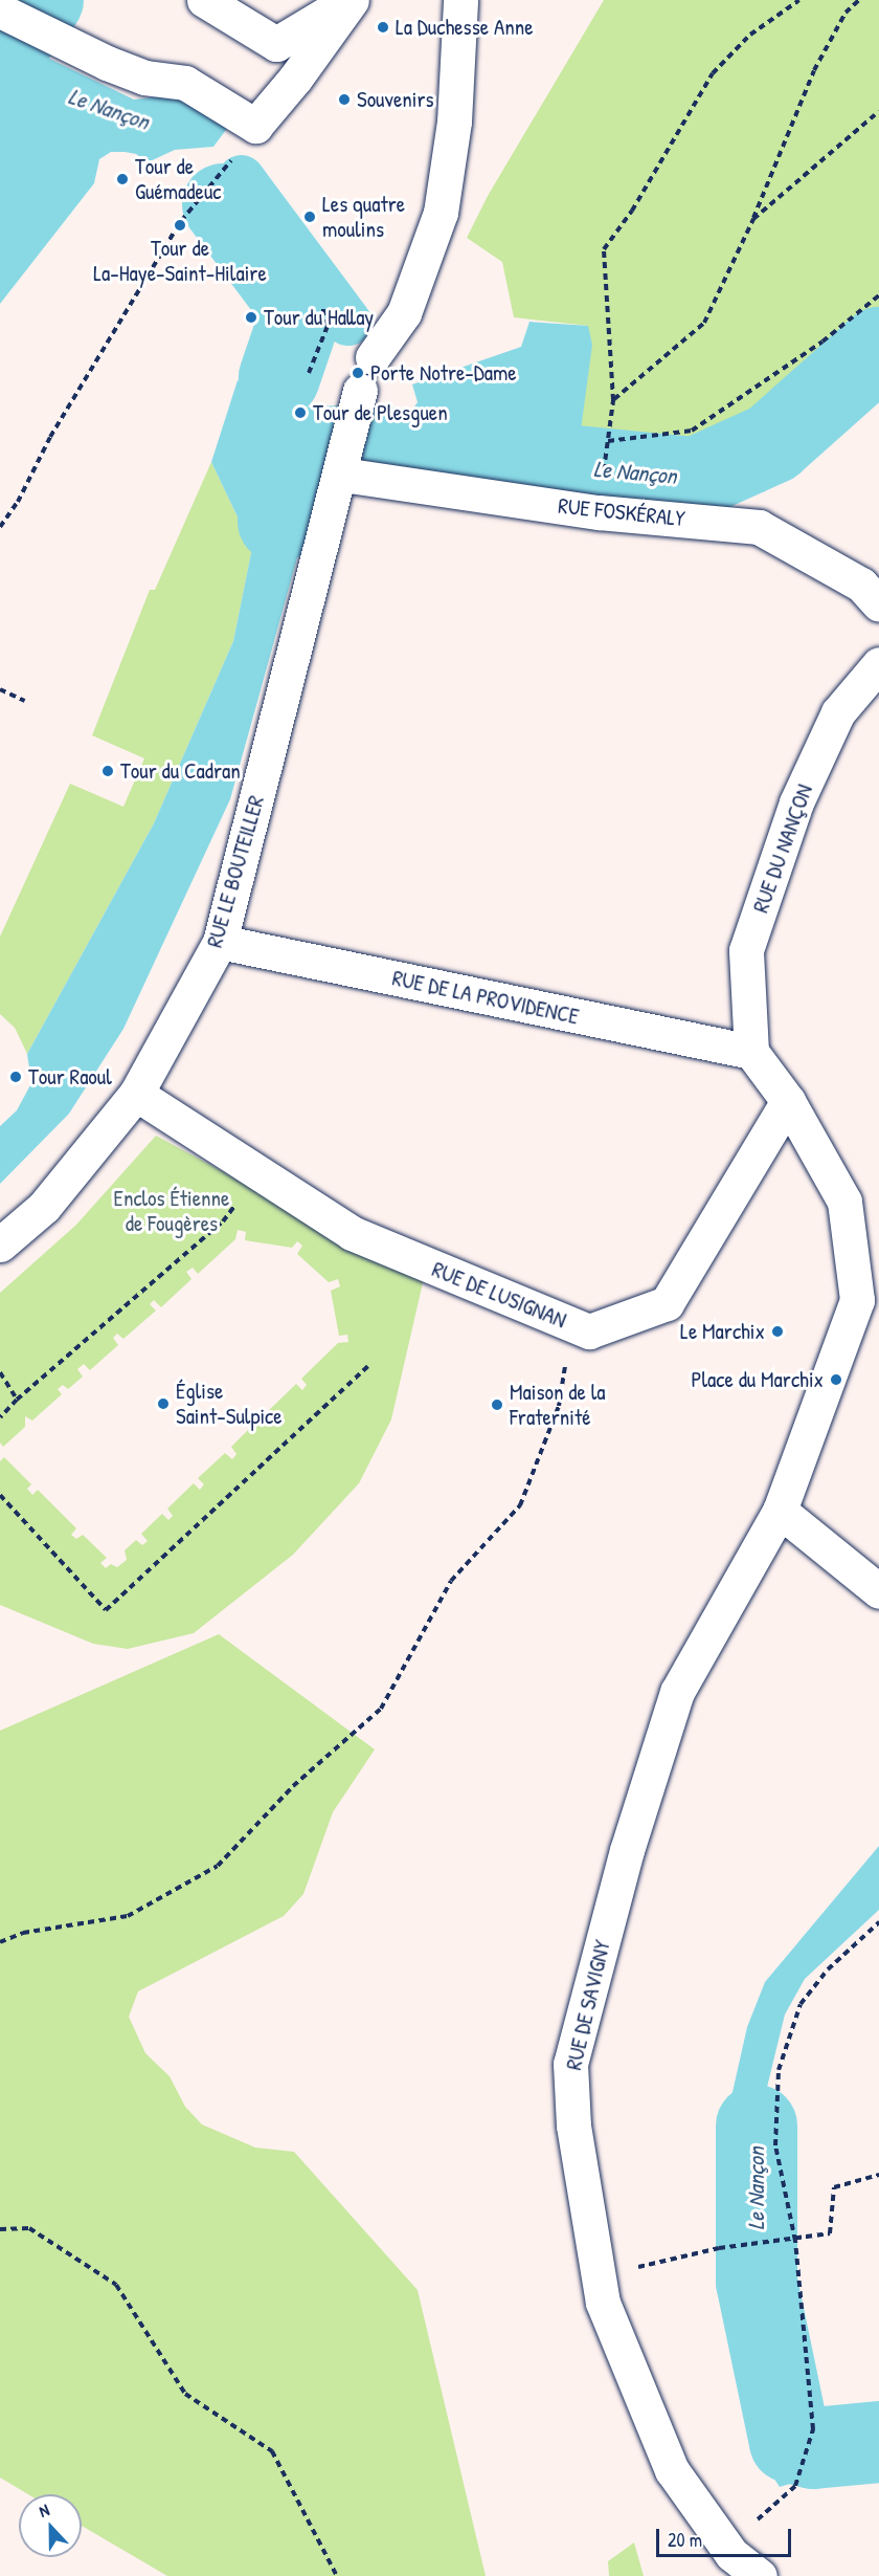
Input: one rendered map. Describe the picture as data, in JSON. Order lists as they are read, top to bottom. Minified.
{"streets":{"street":["RUE FOSKÉRALY","RUE DU NANÇON","RUE LE BOUTEILLER","RUE DE LA PROVIDENCE","RUE DE LUSIGNAN","RUE DE SAVIGNY"]},"crossings":[["RUE FOSKÉRALY","RUE LE BOUTEILLER"],["RUE DU NANÇON","RUE DE LA PROVIDENCE"],["RUE LE BOUTEILLER","RUE DE LA PROVIDENCE"],["RUE LE BOUTEILLER","RUE DE LUSIGNAN"]],"water":["Le Nançon"],"parks":["Enclos Étienne de Fougères"],"places":["La Duchesse Anne","Souvenirs","Tour de Guémadeuc","Les quatre moulins","Tour de La-Haye-Saint-Hilaire","Tour du Hallay","Porte Notre-Dame","Tour de Plesguen","Tour du Cadran","Tour Raoul","Le Marchix","Place du Marchix","Église Saint-Sulpice","Maison de la Fraternité"],"scale_bar":"20 m","north":"top"}
